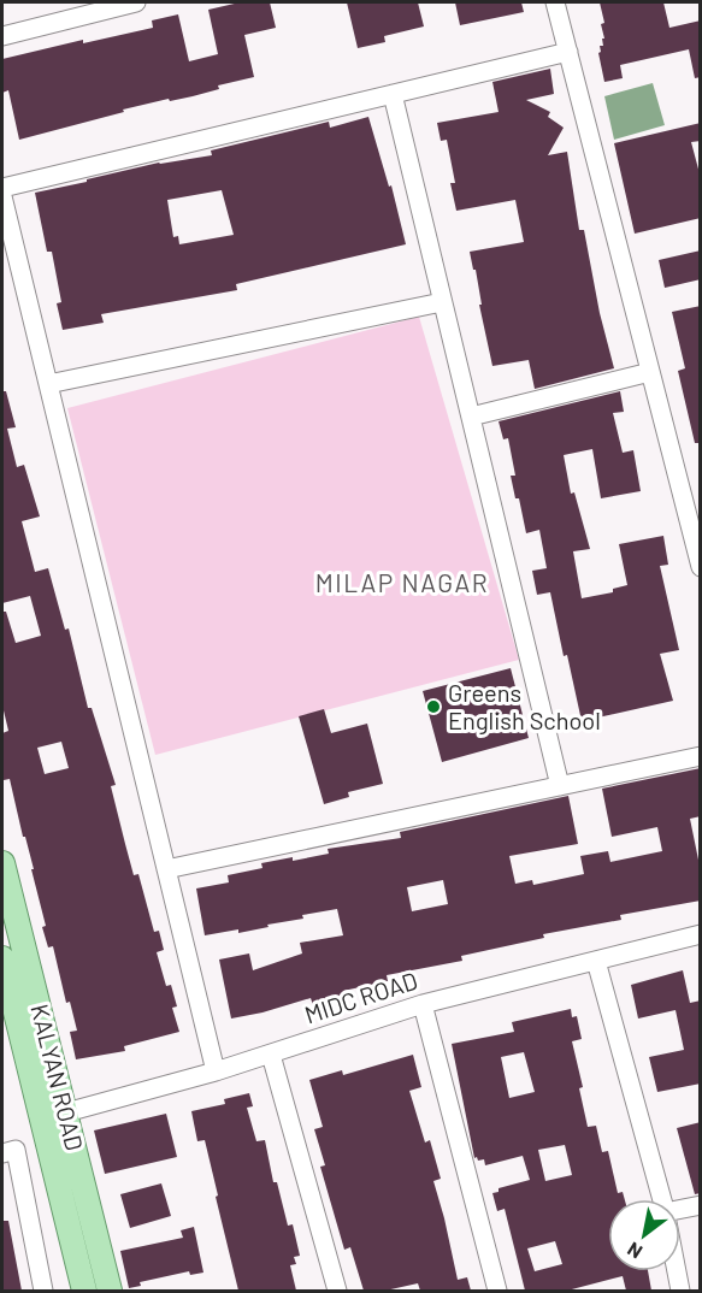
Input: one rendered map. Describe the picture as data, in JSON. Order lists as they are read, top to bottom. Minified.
{"streets":{"main road":["KALYAN ROAD"],"street":["MIDC ROAD"]},"crossings":[["MIDC ROAD","KALYAN ROAD"]],"districts":["MILAP NAGAR"],"places":["Greens English School"],"north":"bottom left"}
